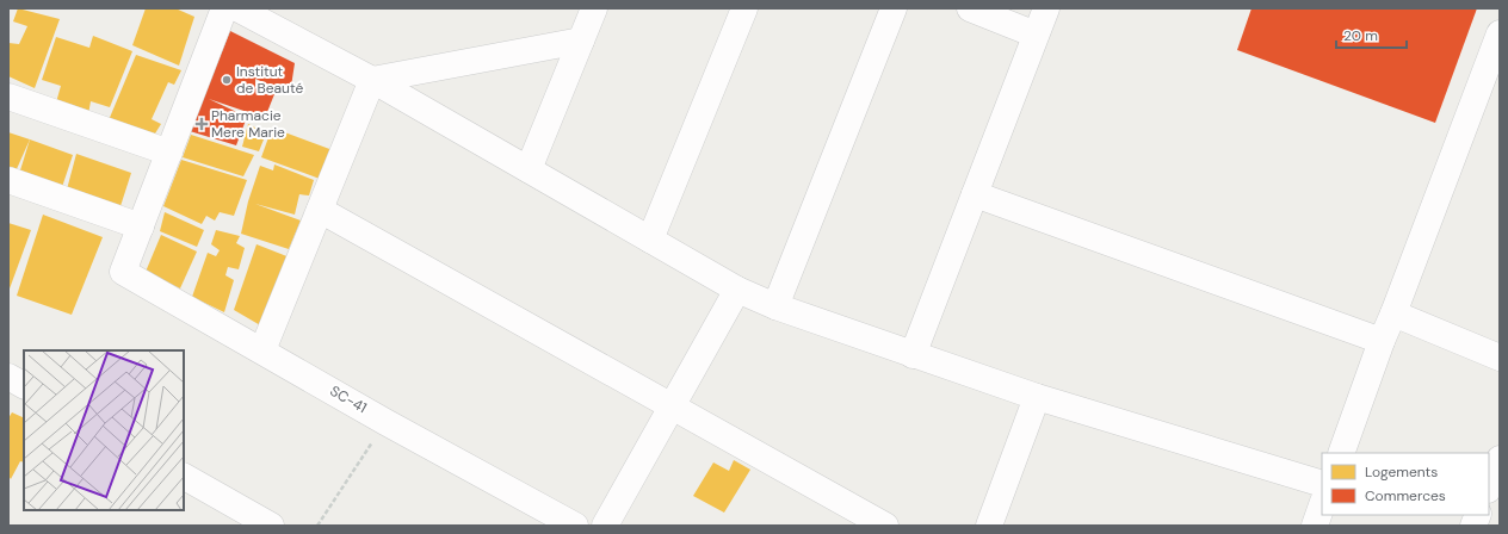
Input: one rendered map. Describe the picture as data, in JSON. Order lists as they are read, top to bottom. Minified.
{"streets":{"street":["SC-41"]},"places":{"other":["Institut de Beauté"],"health":["Pharmacie Mere Marie"]},"legend":["Logements","Commerces"],"scale_bar":"20 m"}
